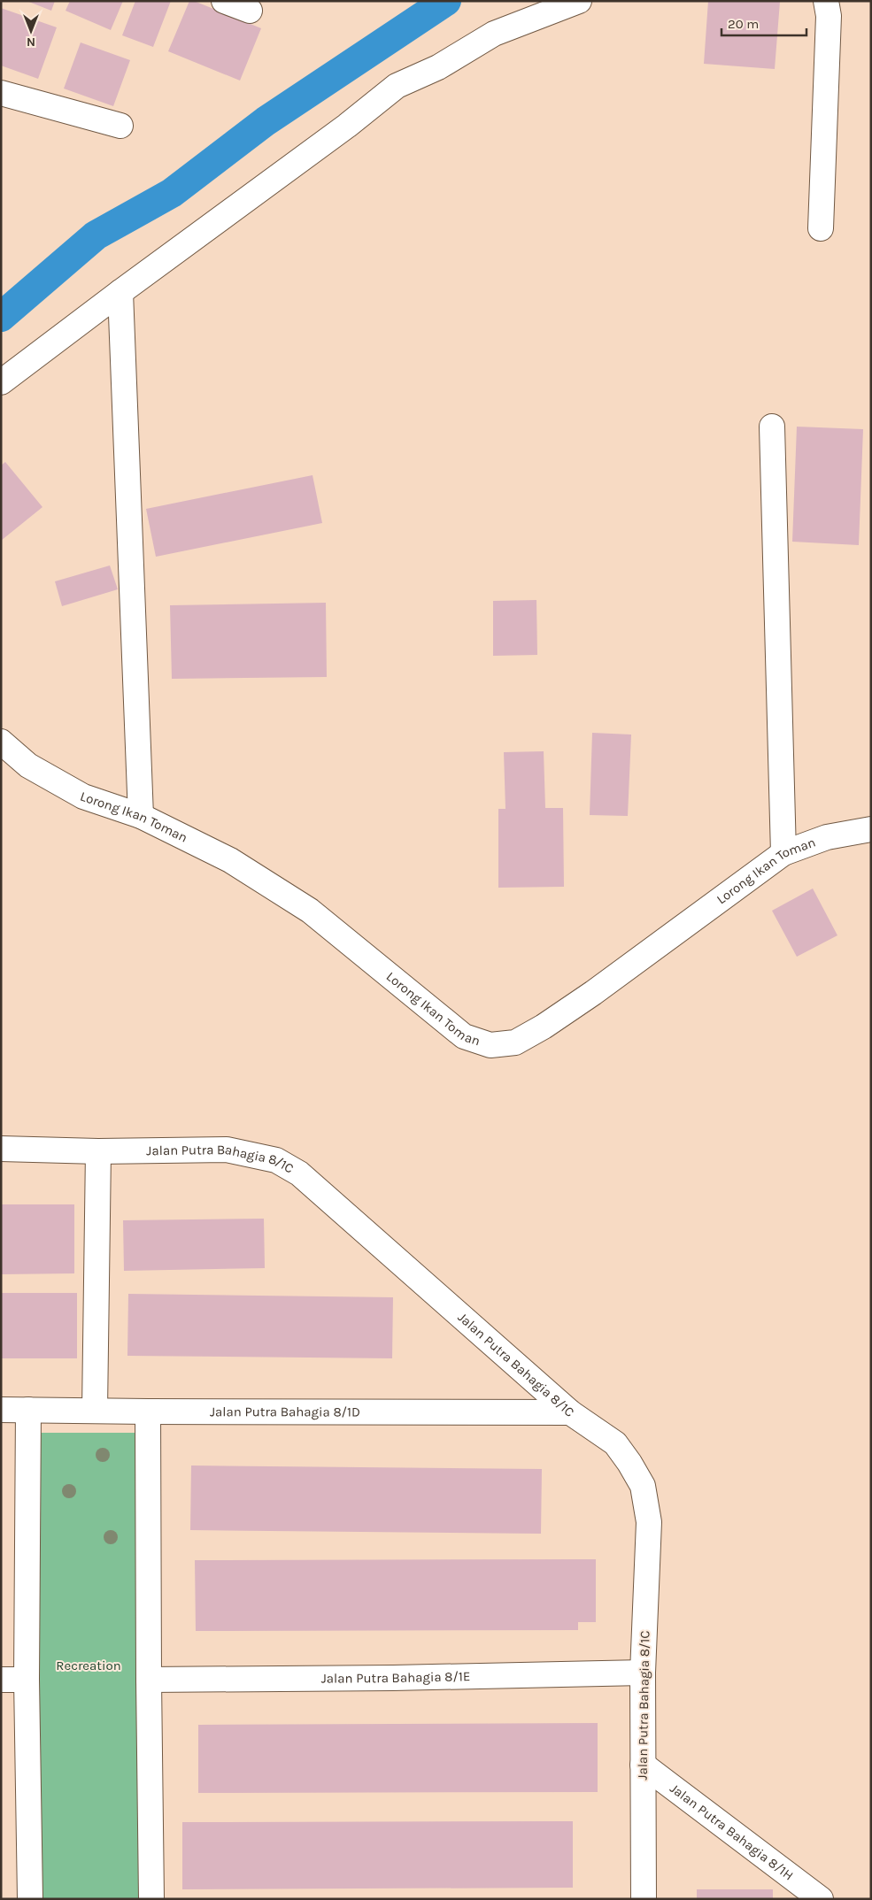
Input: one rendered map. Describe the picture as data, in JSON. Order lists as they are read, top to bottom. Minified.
{"streets":{"street":["Lorong Ikan Toman","Jalan Putra Bahagia 8/1C","Jalan Putra Bahagia 8/1D","Jalan Putra Bahagia 8/1E","Jalan Putra Bahagia 8/1H"]},"crossings":[["Jalan Putra Bahagia 8/1C","Jalan Putra Bahagia 8/1D"],["Jalan Putra Bahagia 8/1C","Jalan Putra Bahagia 8/1E"],["Jalan Putra Bahagia 8/1C","Jalan Putra Bahagia 8/1H"]],"parks":["Recreation"],"scale_bar":"20 m","north":"bottom"}
